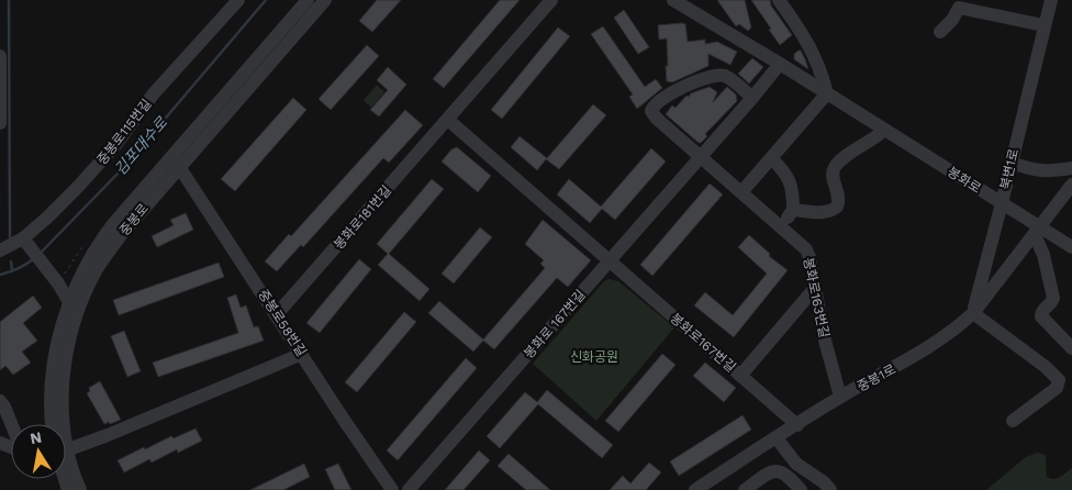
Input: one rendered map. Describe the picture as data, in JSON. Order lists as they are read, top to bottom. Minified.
{"streets":{"street":["중봉로115번길","북변1로","봉화로","봉화로181번길","중봉로","봉화로163번길","중봉로58번길","봉화로 167번길","봉화로167번길","중봉1로"]},"crossings":[["북변1로","봉화로"],["북변1로","중봉1로"],["봉화로","봉화로 167번길"],["봉화로","중봉1로"],["봉화로181번길","중봉로58번길"],["중봉로","중봉로58번길"],["봉화로163번길","봉화로 167번길"],["봉화로163번길","중봉1로"],["봉화로 167번길","봉화로167번길"],["봉화로167번길","중봉1로"]],"water":["김포대수로"],"parks":["신화공원"],"north":"top"}
